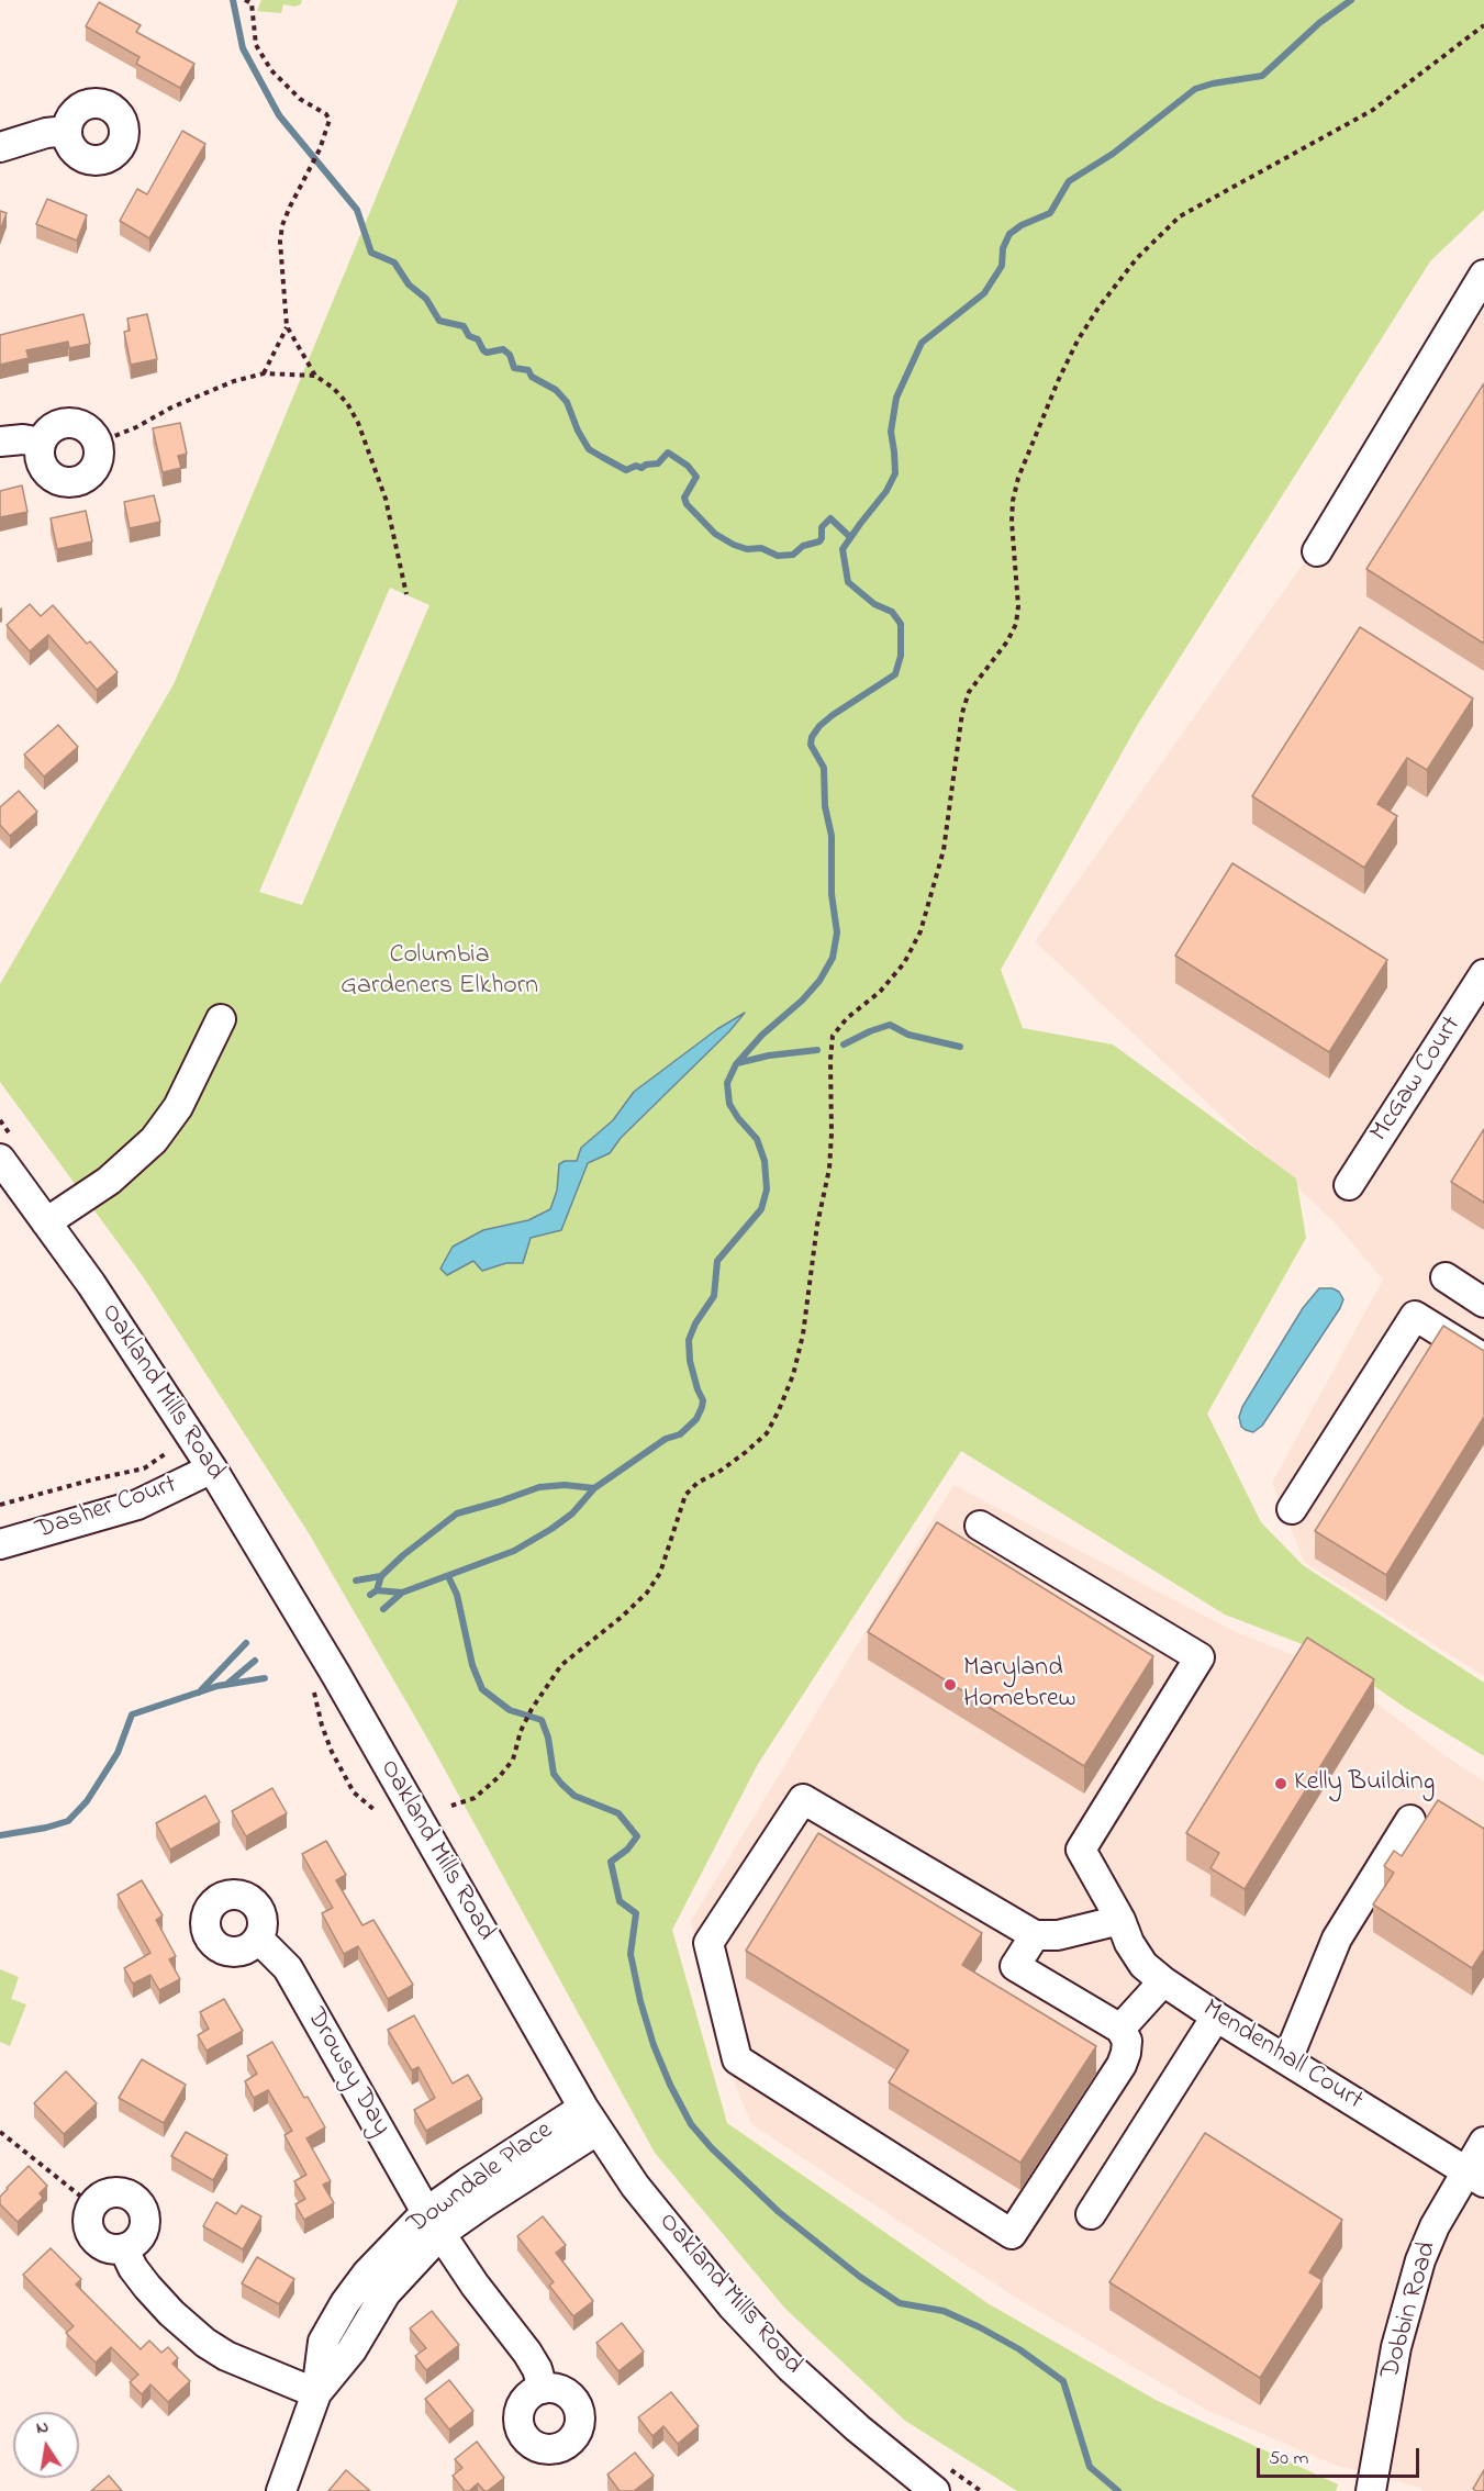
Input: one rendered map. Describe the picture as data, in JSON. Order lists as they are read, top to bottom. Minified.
{"streets":{"street":["McGaw Court","Oakland Mills Road","Dasher Court","Mendenhall Court","Drowsy Day","Downdale Place","Dobbin Road"]},"crossings":[["Oakland Mills Road","Dasher Court"],["Oakland Mills Road","Downdale Place"],["Mendenhall Court","Dobbin Road"],["Drowsy Day","Downdale Place"]],"parks":["Columbia Gardeners Elkhorn"],"places":["Maryland Homebrew","Kelly Building"],"scale_bar":"50 m","north":"top"}
